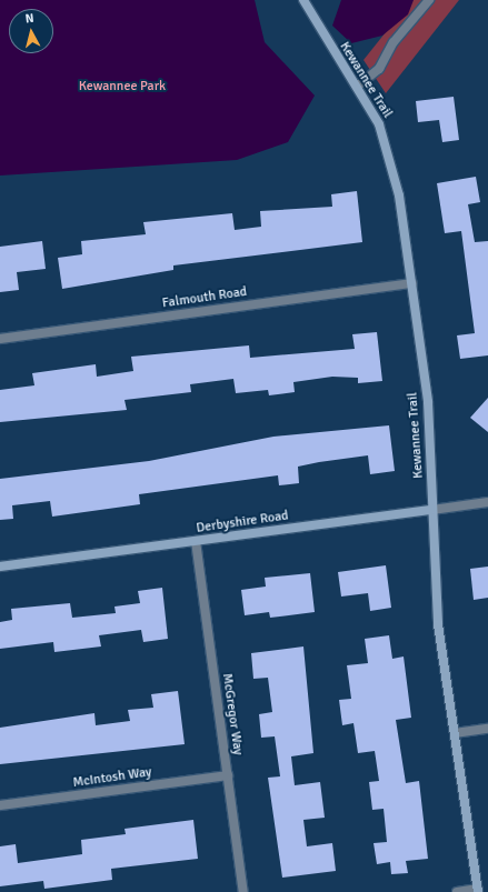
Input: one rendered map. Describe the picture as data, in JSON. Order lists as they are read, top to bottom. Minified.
{"streets":{"street":["Kewannee Trail","Falmouth Road","Derbyshire Road","McGregor Way","McIntosh Way"]},"crossings":[["Kewannee Trail","Falmouth Road"],["Kewannee Trail","Derbyshire Road"],["Derbyshire Road","McGregor Way"],["McGregor Way","McIntosh Way"]],"parks":["Kewannee Park"],"north":"top"}
